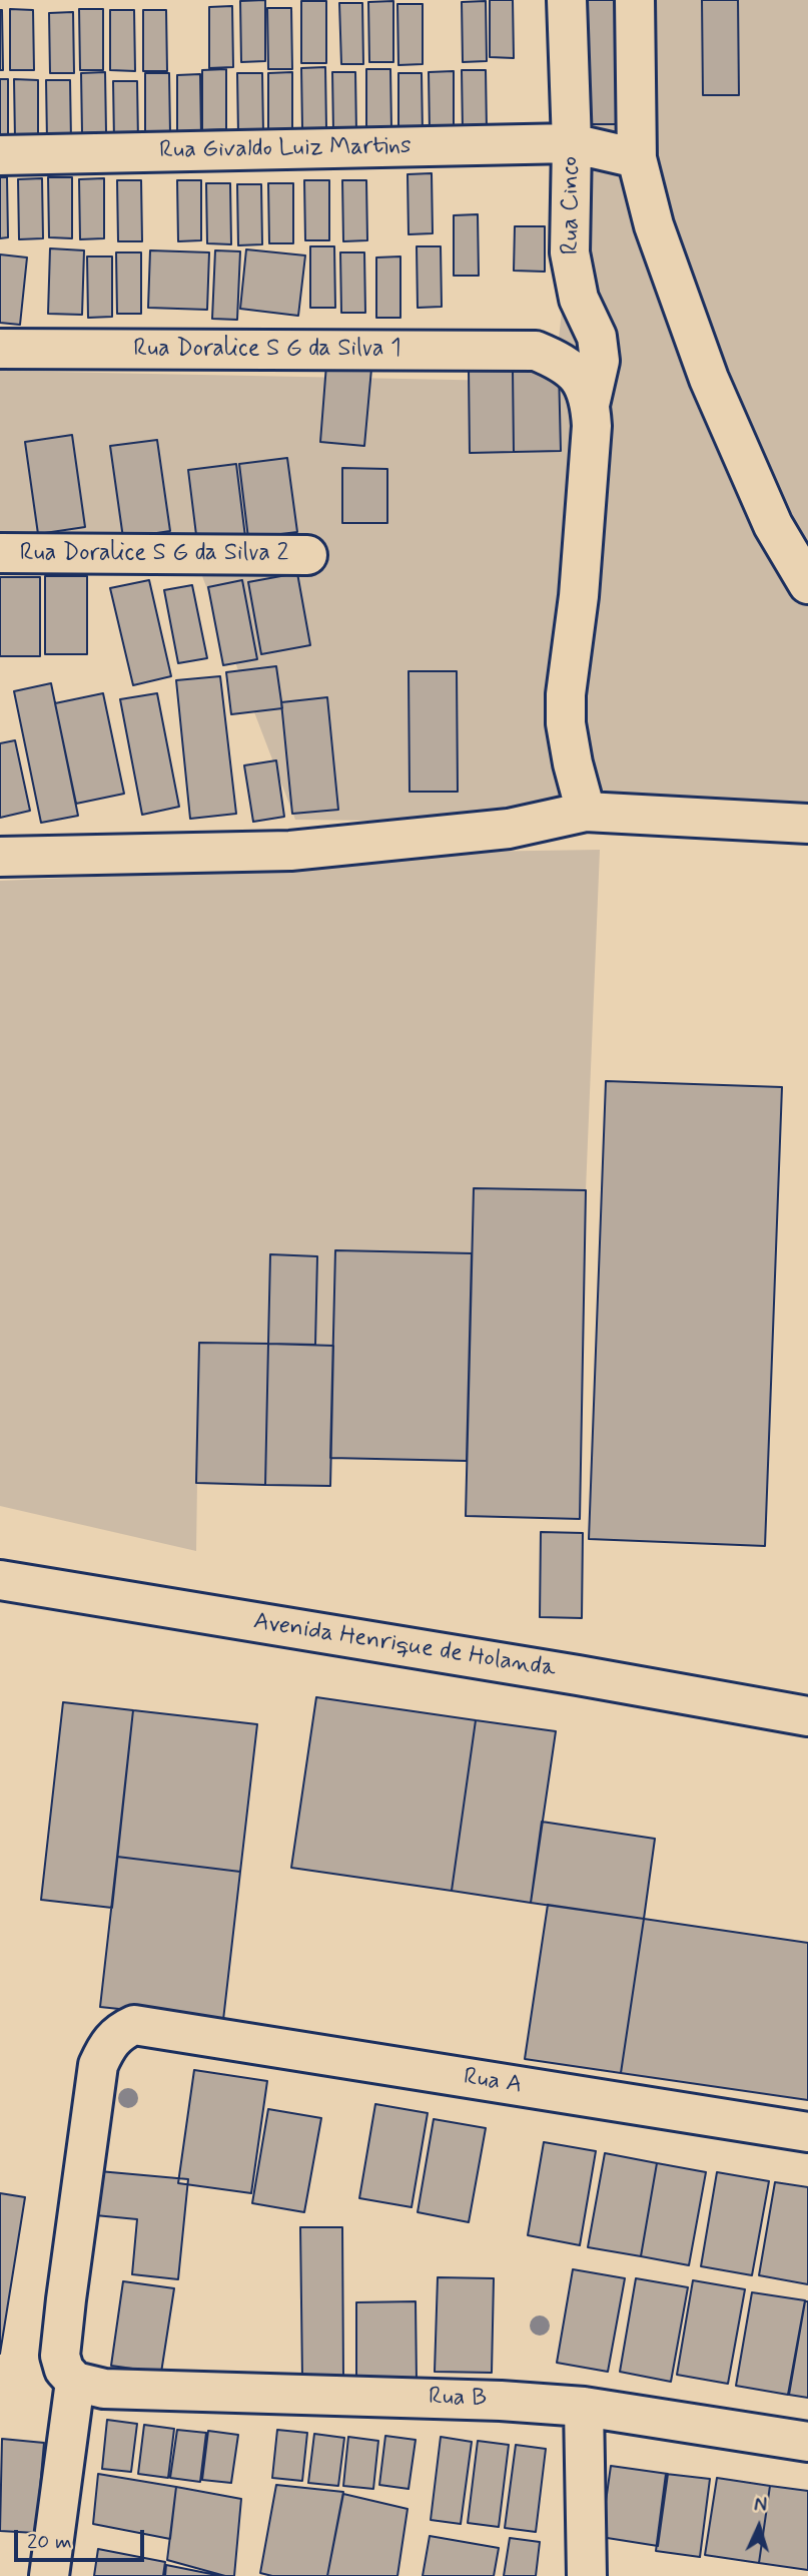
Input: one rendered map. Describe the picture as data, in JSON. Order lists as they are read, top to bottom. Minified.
{"streets":{"street":["Rua Givaldo Luiz Martins","Rua Cinco","Rua Doralice S G da Silva 1","Rua Doralice S G da Silva 2","Avenida Henrique de Holanda","Rua A","Rua B"]},"crossings":[["Rua Givaldo Luiz Martins","Rua Cinco"],["Rua Cinco","Rua Doralice S G da Silva 1"],["Rua A","Rua B"]],"scale_bar":"20 m","north":"top"}
